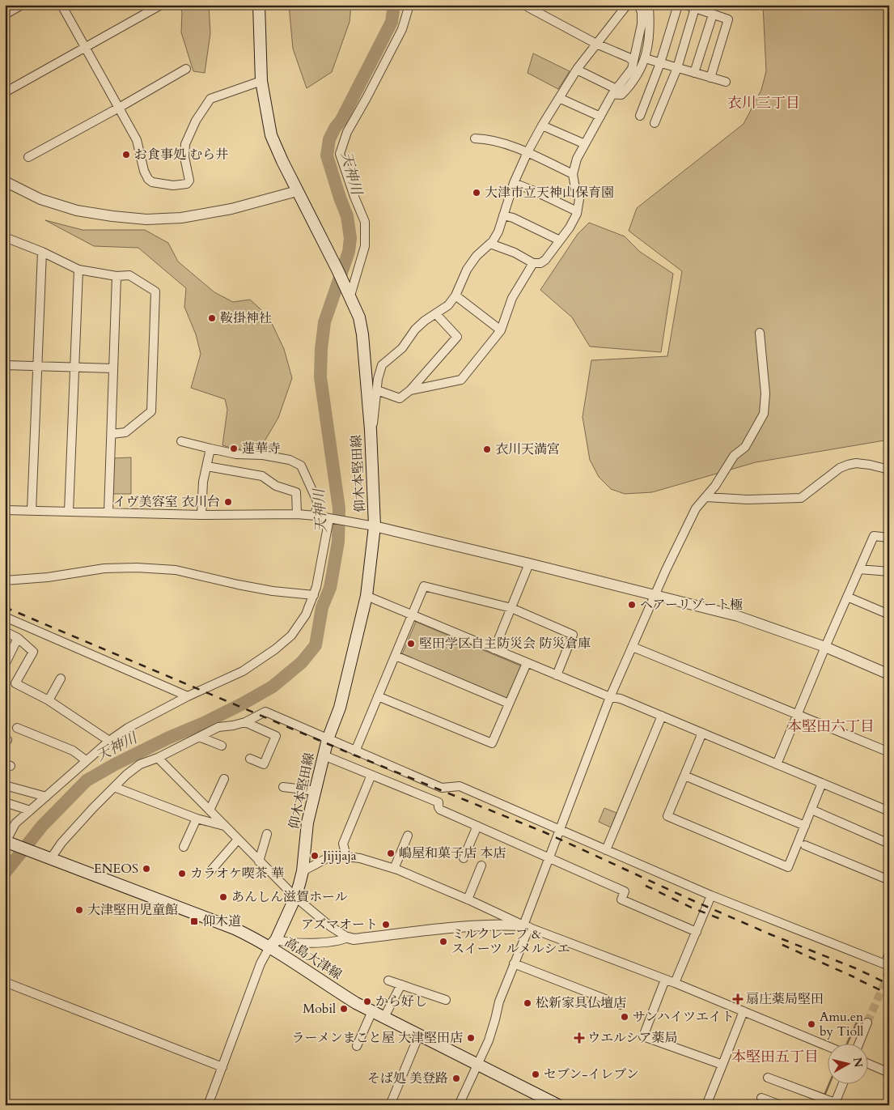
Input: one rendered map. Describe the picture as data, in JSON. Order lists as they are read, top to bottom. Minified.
{"streets":{"main road":["仰木本堅田線","高島大津線"]},"crossings":[["仰木本堅田線","高島大津線"]],"districts":["衣川三丁目","本堅田六丁目","本堅田五丁目"],"water":["天神川"],"places":{"other":["お食事処 むら井","大津市立天神山保育園","鞍掛神社","蓮華寺","衣川天満宮","イヴ美容室 衣川台","ヘアーリゾート極","堅田学区自主防災会 防災倉庫","嶋屋和菓子店 本店","Jijijaja","ENEOS","カラオケ喫茶 華","あんしん滋賀ホール","大津堅田児童館","アズマオート","ミルクレープ & スイーツ ルメルシエ","から好し","松新家具仏壇店","Mobil","サンハイツエイト","Amu.en by Tioll","ラーメンまこと屋 大津堅田店","セブン-イレブン","そば処 美登路"],"transit":["仰木道"],"health":["扇庄薬局堅田","ウエルシア薬局"]},"north":"right"}
